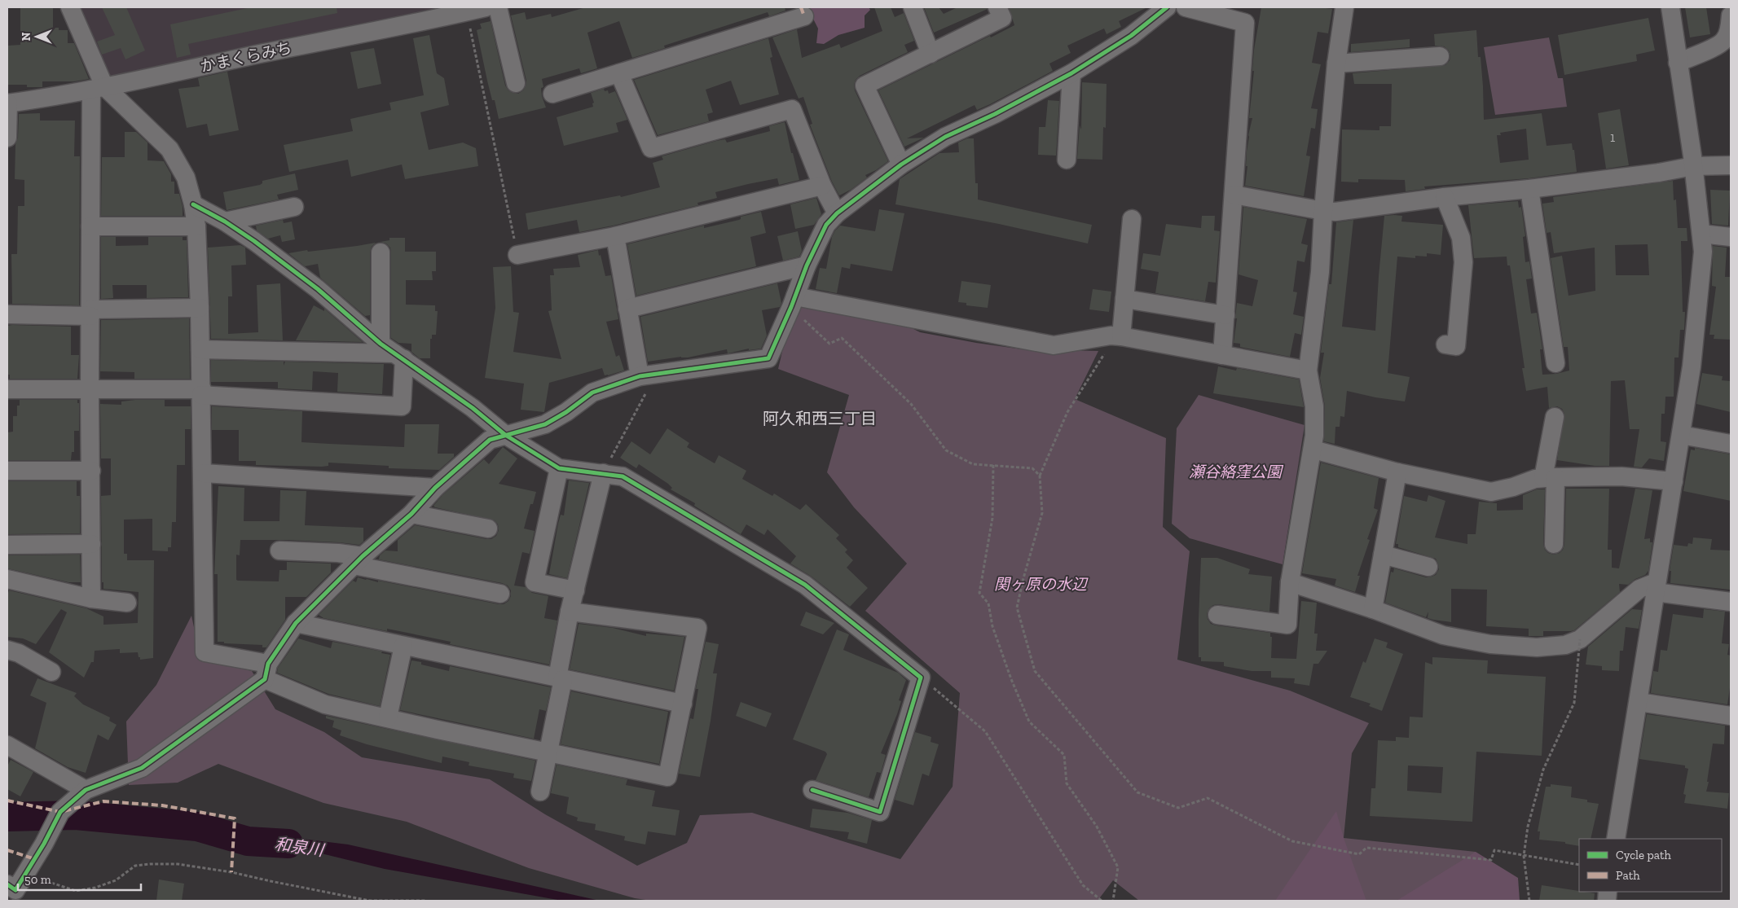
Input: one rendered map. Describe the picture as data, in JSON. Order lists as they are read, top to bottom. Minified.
{"streets":{"street":["かまくらみち"]},"districts":["阿久和西三丁目"],"water":["和泉川"],"parks":["瀬谷絡窪公園","関ヶ原の水辺"],"house_numbers":["1"],"legend":["Cycle path","Path"],"scale_bar":"50 m","north":"left"}
